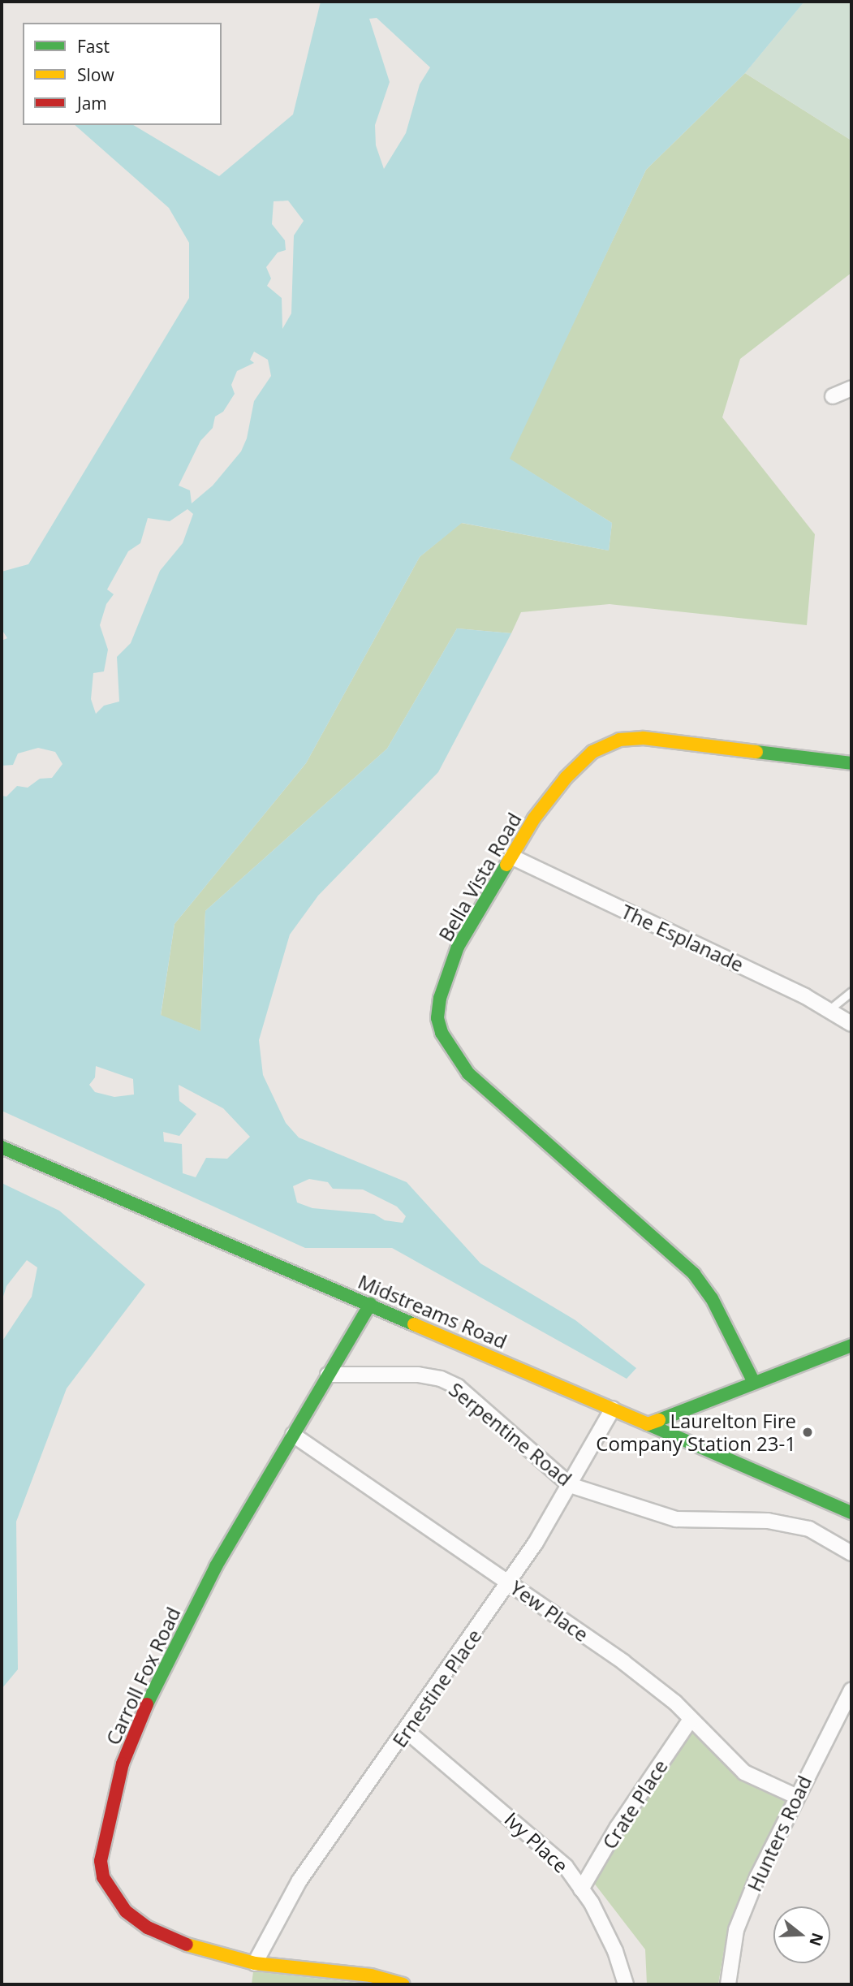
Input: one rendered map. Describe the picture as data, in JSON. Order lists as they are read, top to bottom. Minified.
{"streets":{"street":["Bella Vista Road","The Esplanade","Midstreams Road","Serpentine Road","Yew Place","Carroll Fox Road","Ernestine Place","Crate Place","Hunters Road","Ivy Place"]},"crossings":[["Bella Vista Road","The Esplanade"],["Midstreams Road","Carroll Fox Road"],["Midstreams Road","Ernestine Place"],["Serpentine Road","Carroll Fox Road"],["Serpentine Road","Ernestine Place"],["Yew Place","Carroll Fox Road"],["Yew Place","Ernestine Place"],["Yew Place","Crate Place"],["Yew Place","Hunters Road"],["Carroll Fox Road","Ernestine Place"],["Ernestine Place","Ivy Place"],["Crate Place","Ivy Place"]],"places":["Laurelton Fire Company Station 23-1"],"legend":["Fast","Slow","Jam"],"north":"right"}
